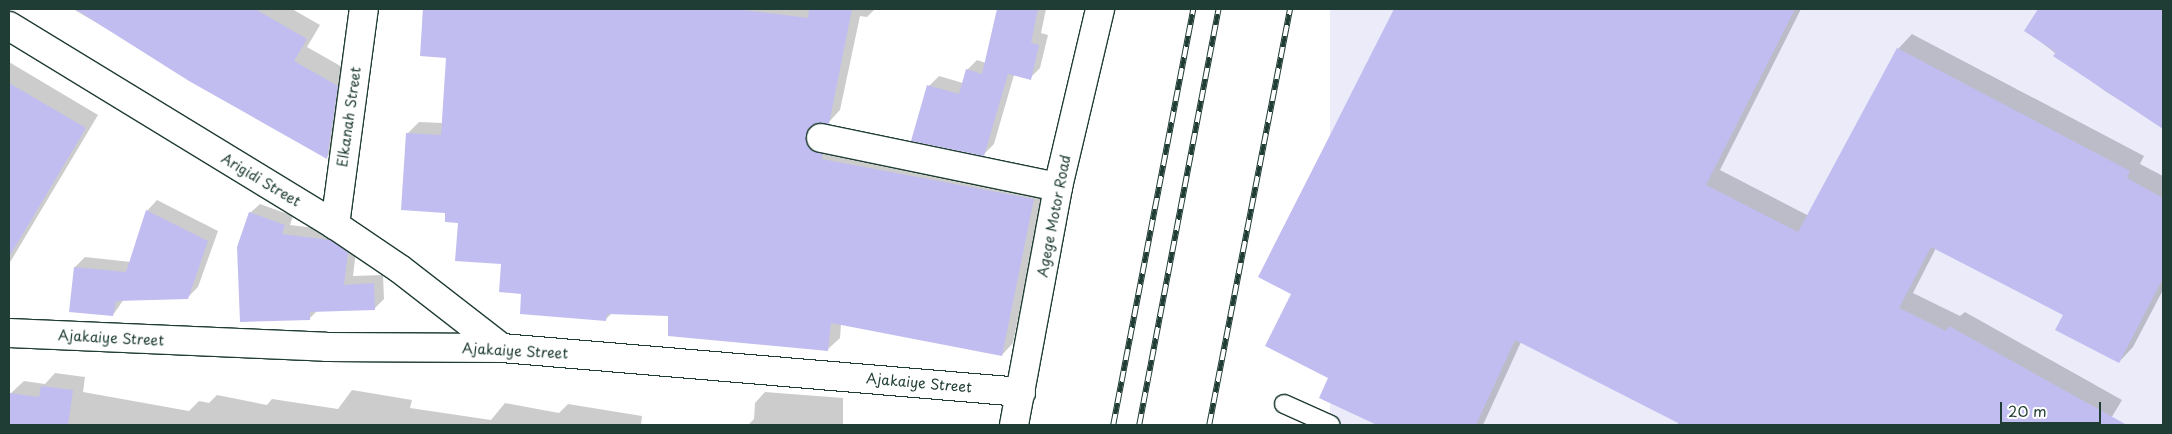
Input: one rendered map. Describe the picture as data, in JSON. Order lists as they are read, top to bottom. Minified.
{"streets":{"street":["Elkanah Street","Arigidi Street","Agege Motor Road","Ajakaiye Street"]},"crossings":[["Elkanah Street","Arigidi Street"],["Arigidi Street","Ajakaiye Street"],["Agege Motor Road","Ajakaiye Street"]],"scale_bar":"20 m"}
